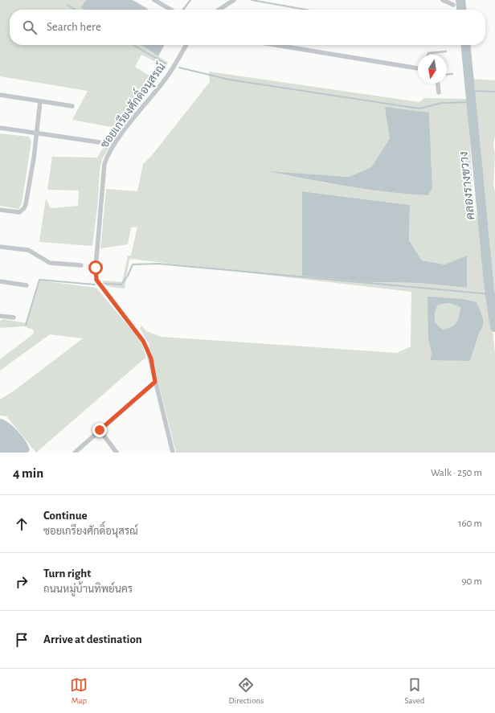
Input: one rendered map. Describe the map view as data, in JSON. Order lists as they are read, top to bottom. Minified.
{"streets":{"street":["ซอยเกรียงศักดิ์อนุสรณ์"]},"water":["คลองรางขวาง"],"north":"bottom","page":{"search":"Search here","heading":["4 min","Walk · 250 m"],"list":[["Continue","ซอยเกรียงศักดิ์อนุสรณ์","160 m"],["Turn right","ถนนหมู่บ้านทิพย์นคร","90 m"],"Arrive at destination"],"nav":["Map","Directions","Saved"]}}
